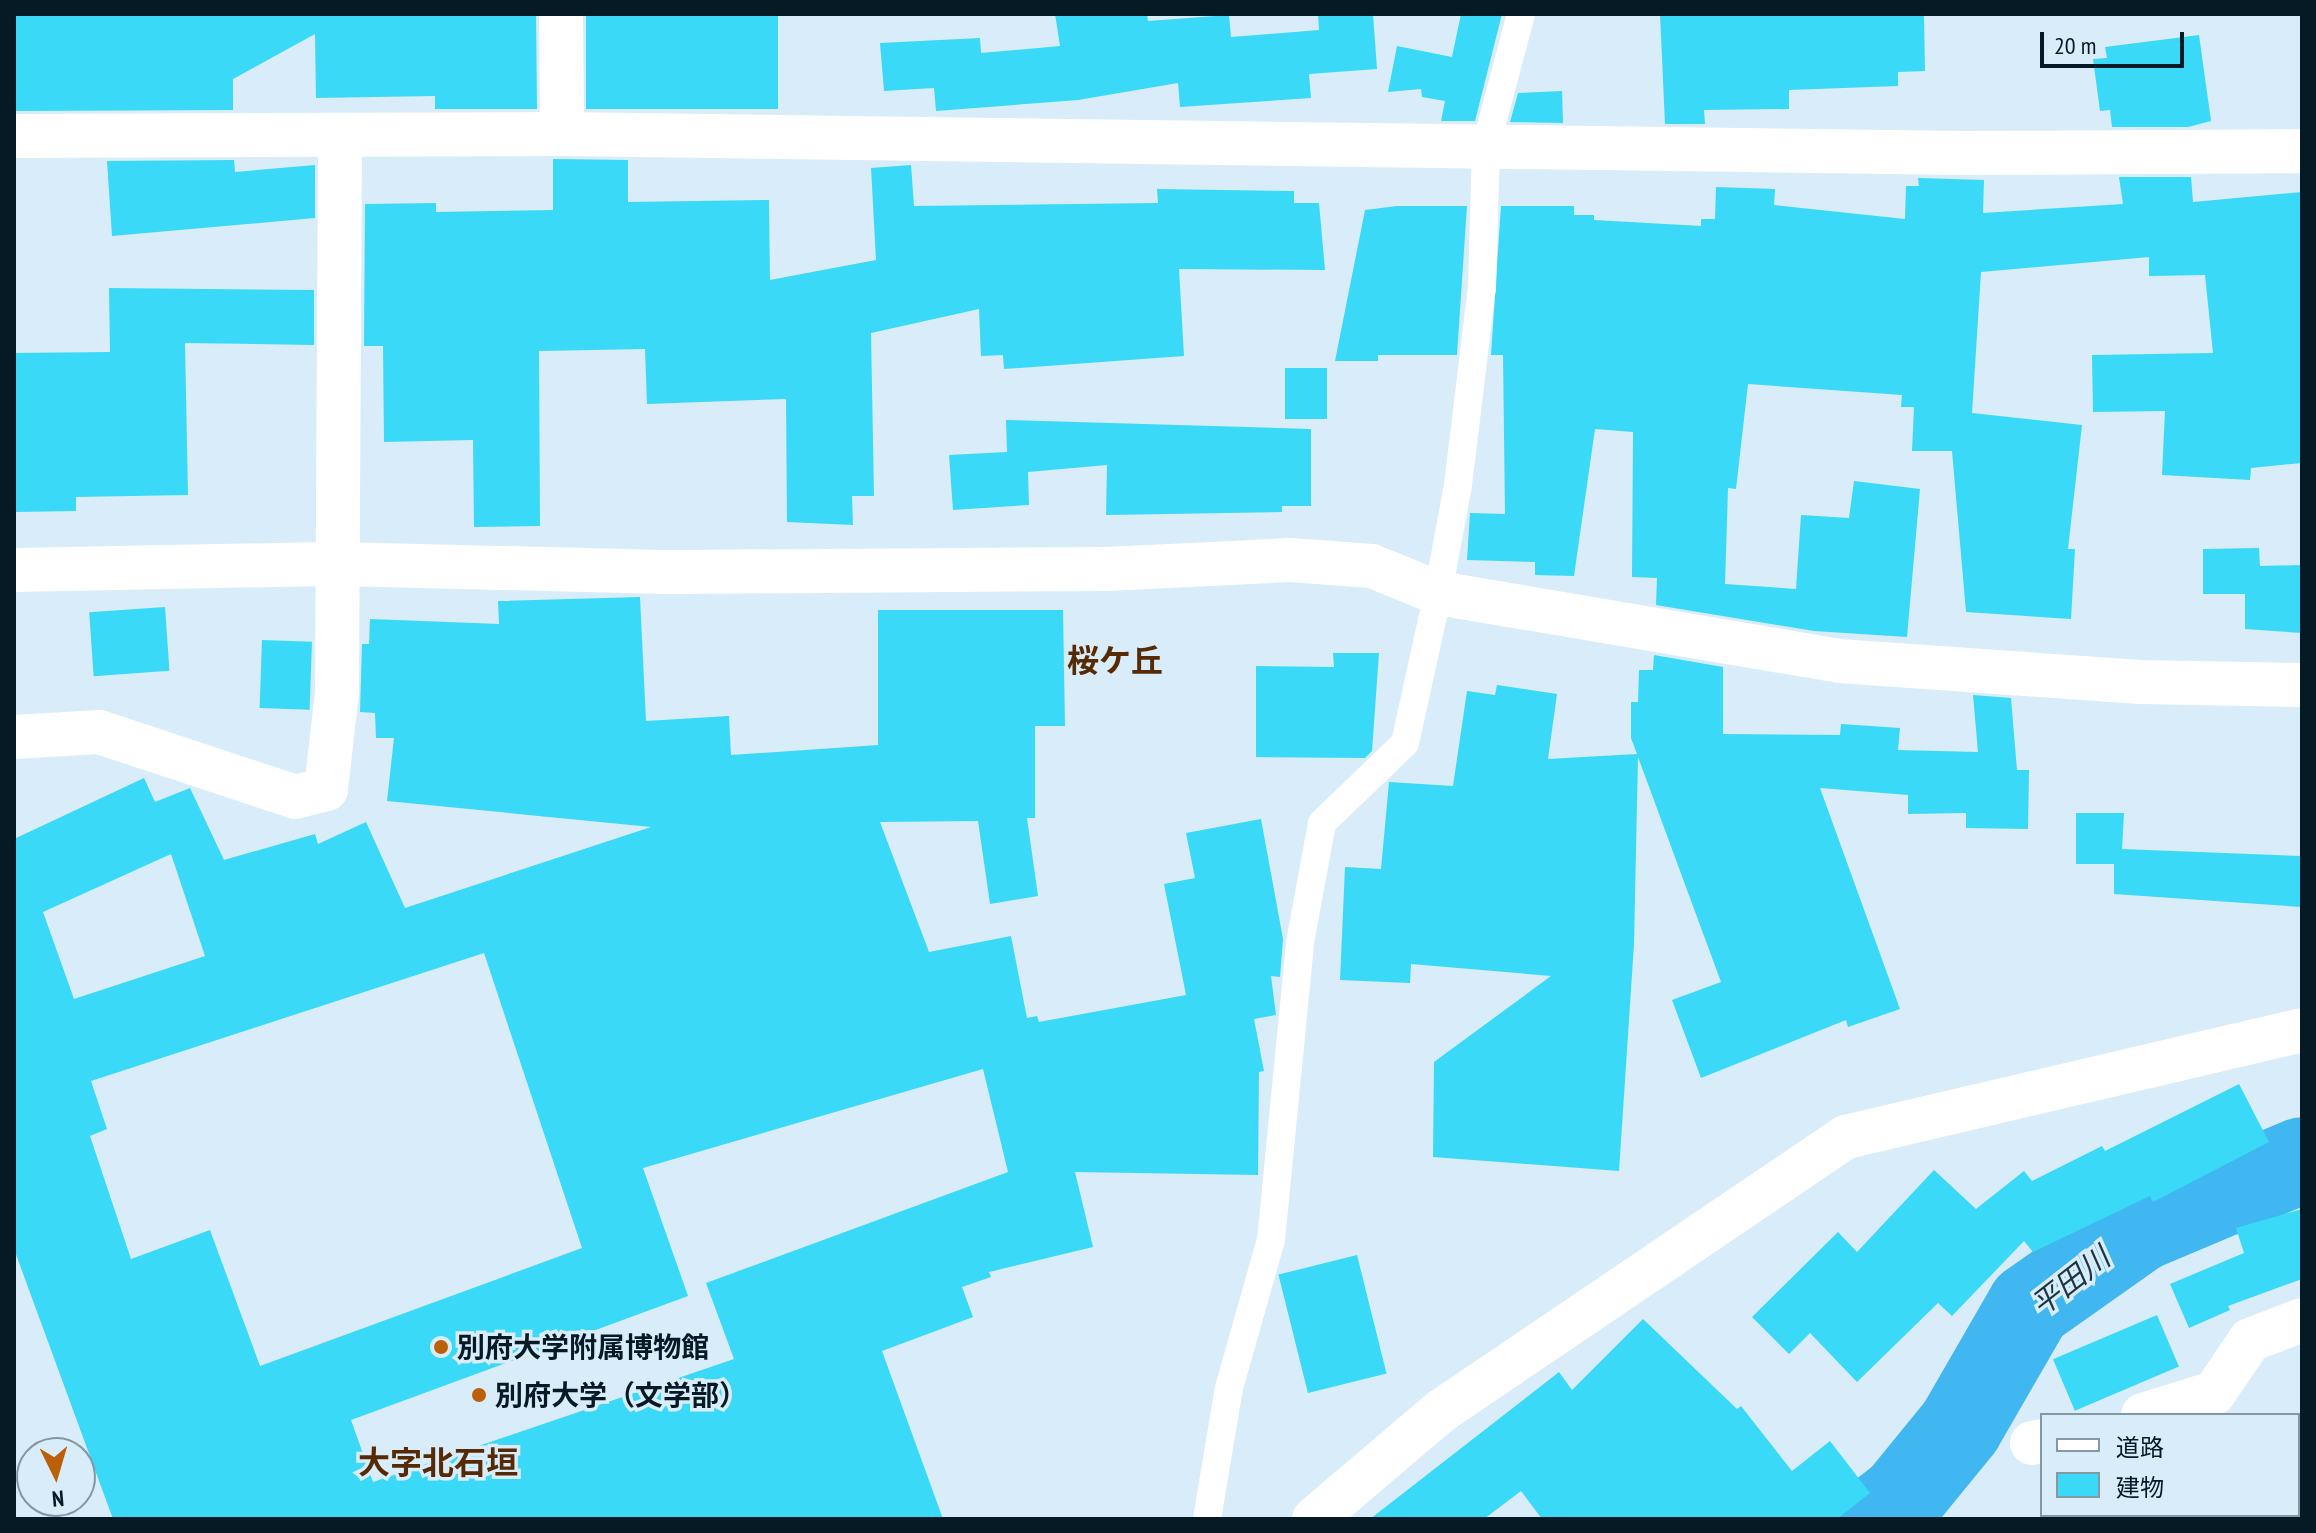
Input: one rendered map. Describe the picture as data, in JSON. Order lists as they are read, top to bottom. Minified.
{"districts":["桜ケ丘","大字北石垣"],"water":["平田川"],"places":["別府大学附属博物館","別府大学（文学部）"],"legend":["道路","建物"],"scale_bar":"20 m","north":"bottom"}
